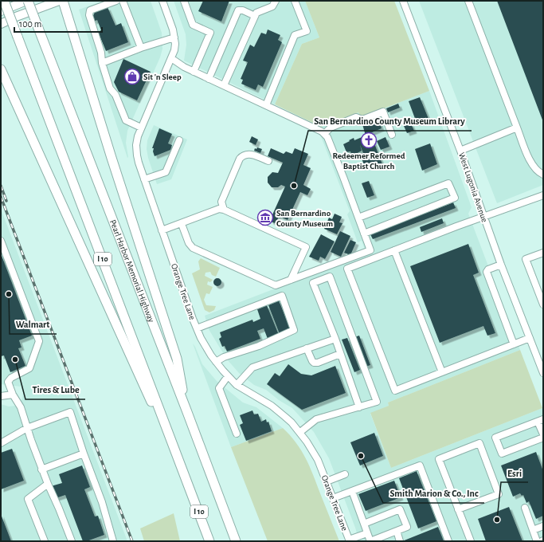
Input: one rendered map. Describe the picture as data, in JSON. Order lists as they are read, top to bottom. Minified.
{"streets":{"highway":["I 10","Pearl Harbor Memorial Highway"],"street":["West Lugonia Avenue","Orange Tree Lane"]},"places":{"shop":["Sit 'n Sleep"],"church":["Redeemer Reformed Baptist Church"],"other":["San Bernardino County Museum Library","Walmart","Tires & Lube","Smith Marion & Co., Inc","Esri"],"museum":["San Bernardino County Museum"]},"scale_bar":"100 m"}
